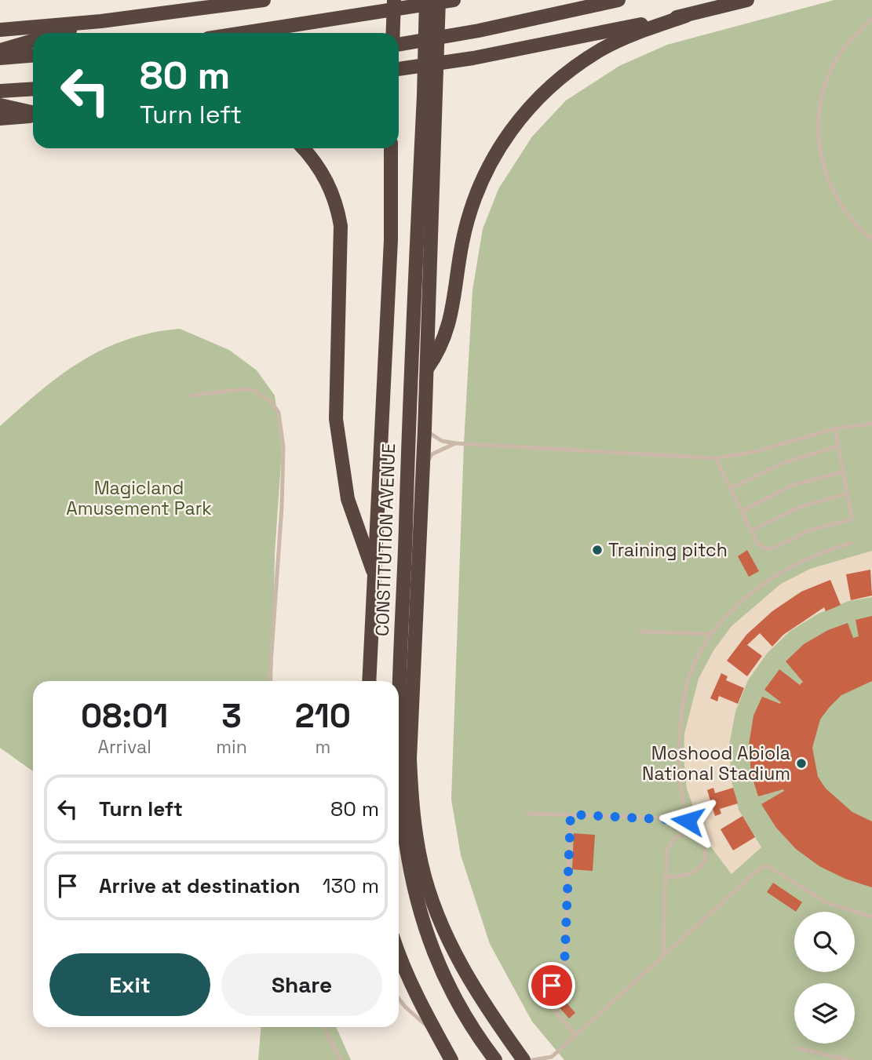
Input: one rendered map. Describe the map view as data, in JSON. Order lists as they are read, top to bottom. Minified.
{"streets":{"highway":["CONSTITUTION AVENUE"]},"parks":["Magicland Amusement Park"],"places":["Training pitch","Moshood Abiola National Stadium"],"page":{"turn":["80 m","Turn left"],"eta":["08:01","Arrival","3","min","210","m"],"list":[{"name":"Turn left","value":"80 m"},{"name":"Arrive at destination","value":"130 m"}],"buttons":["Exit","Share"]}}
